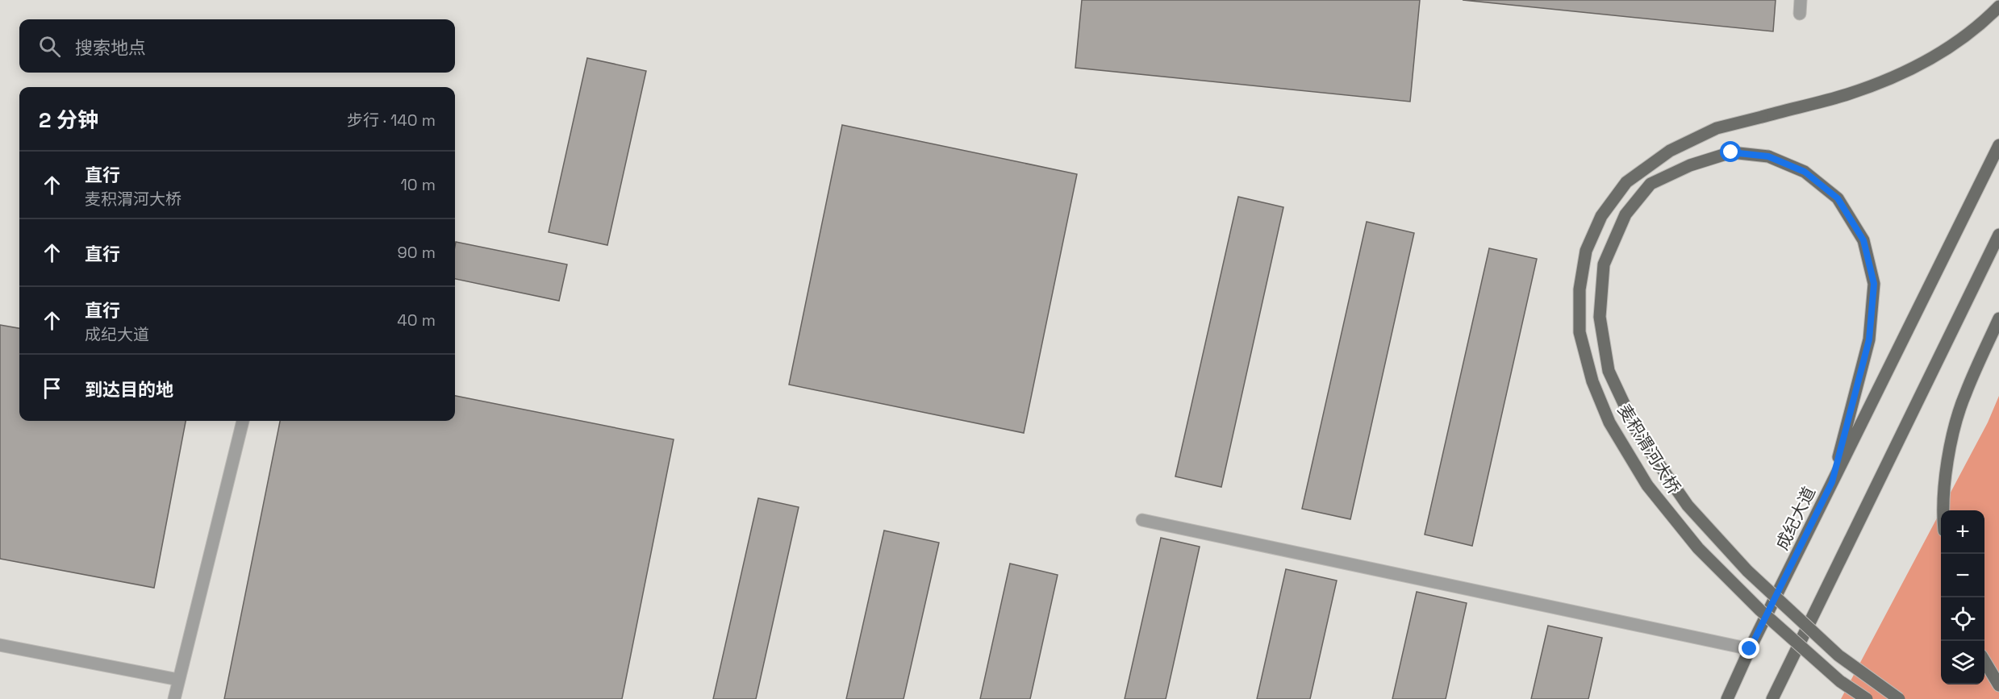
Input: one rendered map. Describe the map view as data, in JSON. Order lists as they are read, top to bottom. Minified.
{"streets":{"main road":["麦积渭河大桥","成纪大道"]},"crossings":[["麦积渭河大桥","成纪大道"]],"page":{"search":"搜索地点","heading":["2 分钟","步行 · 140 m"],"list":[["直行","麦积渭河大桥","10 m"],["直行","90 m"],["直行","成纪大道","40 m"],"到达目的地"],"map_buttons":["+","−"]}}
